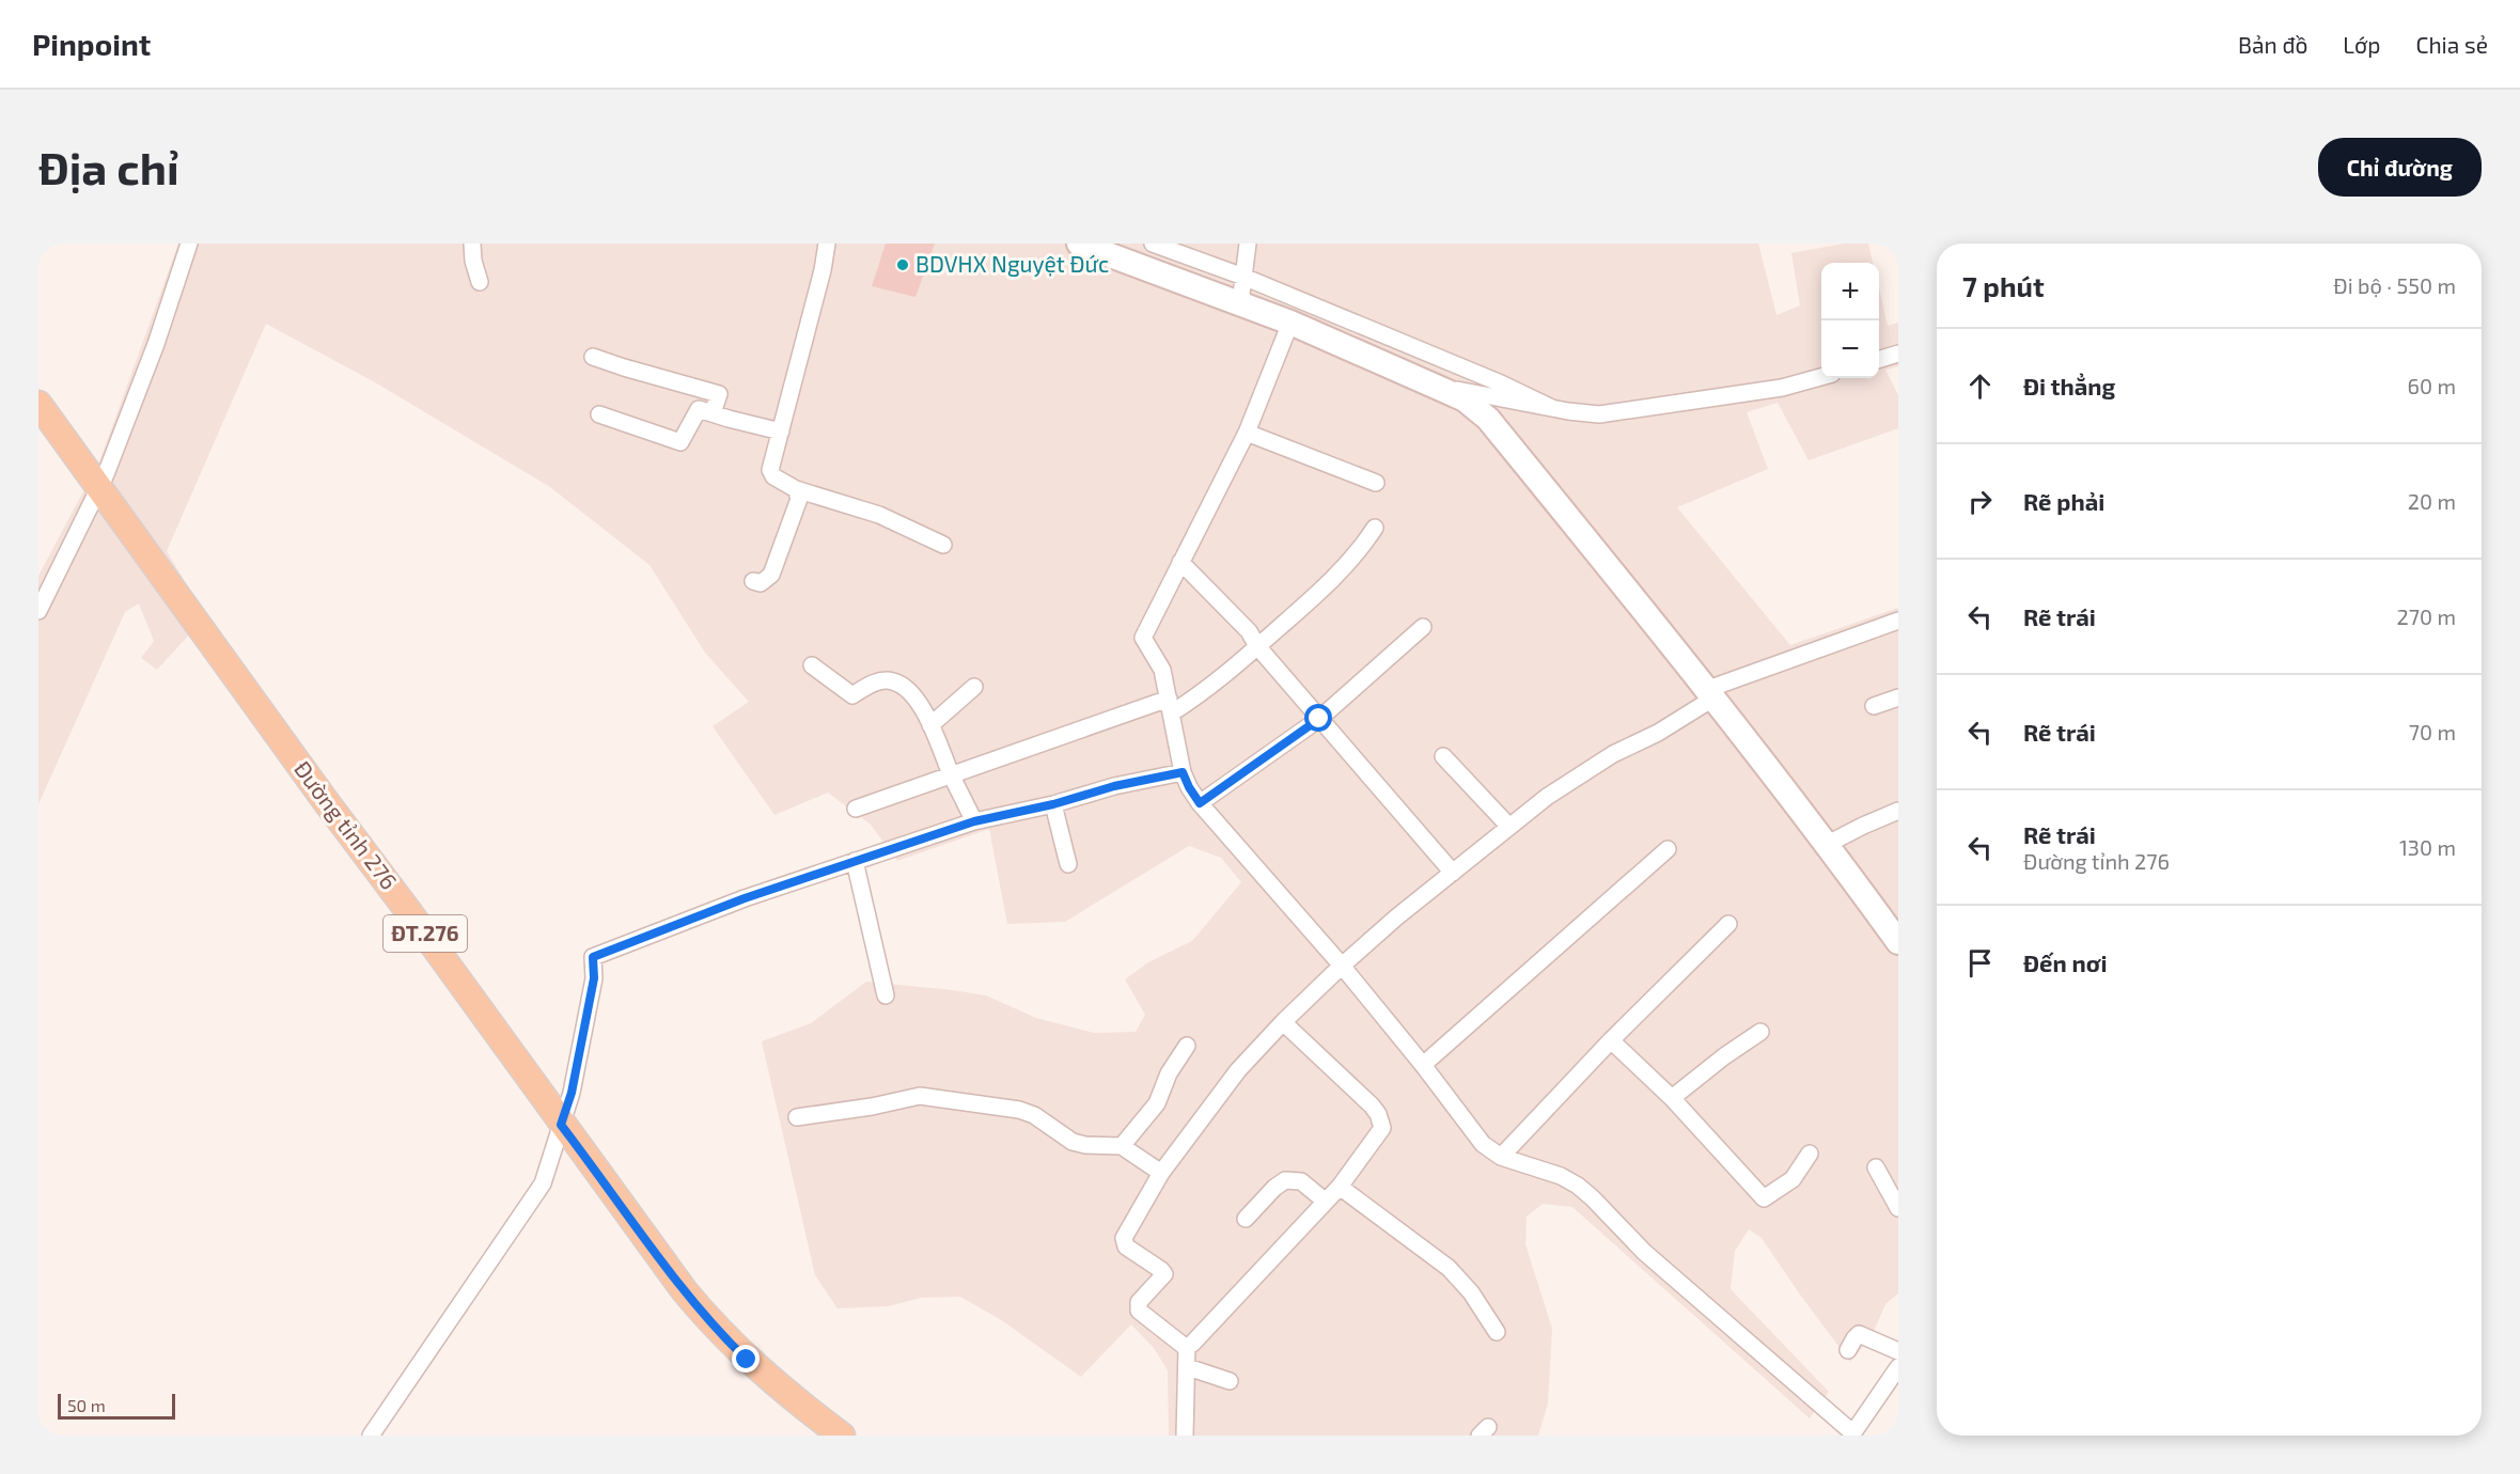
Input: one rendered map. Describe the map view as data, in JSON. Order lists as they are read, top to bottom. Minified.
{"streets":{"main road":["Đường tỉnh 276","ĐT.276"]},"places":["BDVHX Nguyệt Đức"],"scale_bar":"50 m","page":{"header":"Pinpoint","nav":["Bản đồ","Lớp","Chia sẻ"],"buttons":"Chỉ đường","title":"Địa chỉ","heading":["7 phút","Đi bộ · 550 m"],"map_buttons":["+","−"],"list":[["Đi thẳng","60 m"],["Rẽ phải","20 m"],["Rẽ trái","270 m"],["Rẽ trái","70 m"],["Rẽ trái","Đường tỉnh 276","130 m"],"Đến nơi"],"scale":"50 m"}}
